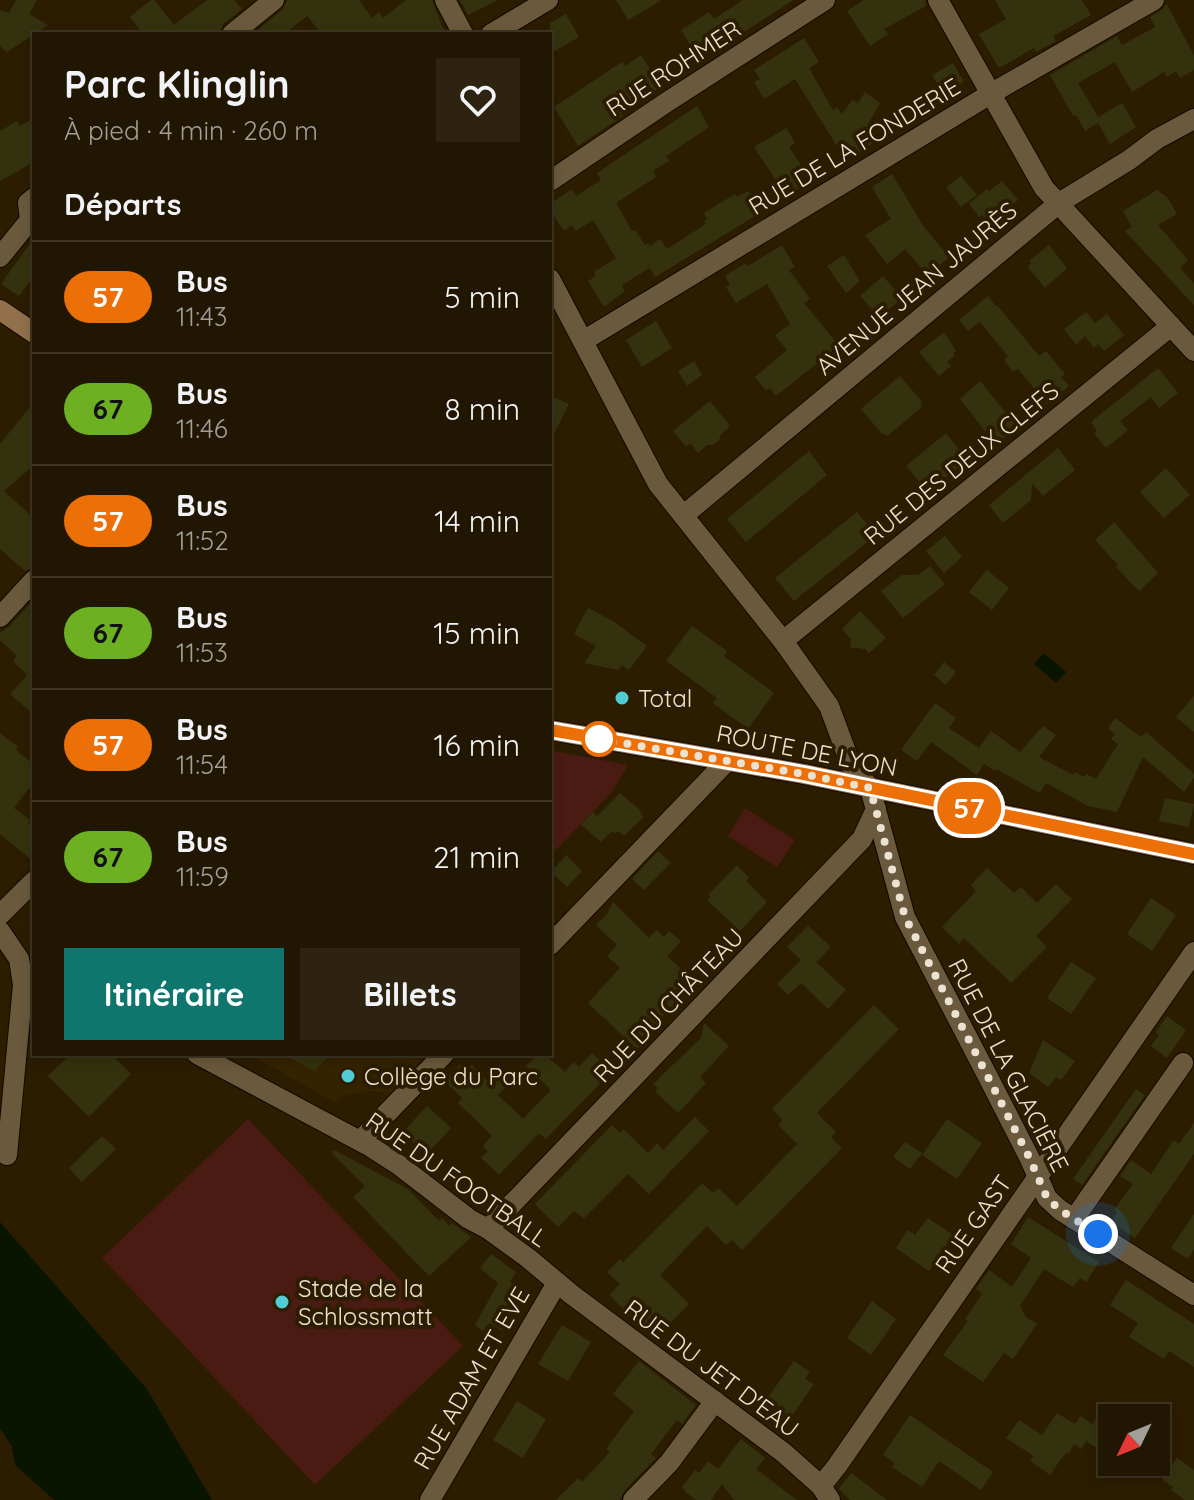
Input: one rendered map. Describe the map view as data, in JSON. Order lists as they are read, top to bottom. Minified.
{"streets":{"main road":["ROUTE DE LYON"],"street":["RUE ROHMER","RUE DE LA FONDERIE","AVENUE JEAN JAURÈS","RUE DES DEUX CLEFS","RUE DU CHÂTEAU","RUE DE LA GLACIÈRE","RUE DU FOOTBALL","RUE GAST","RUE DU JET D'EAU","RUE ADAM ET EVE"]},"crossings":[["RUE DE LA FONDERIE","RUE DE LA GLACIÈRE"],["AVENUE JEAN JAURÈS","RUE DE LA GLACIÈRE"],["RUE DES DEUX CLEFS","RUE DE LA GLACIÈRE"],["ROUTE DE LYON","RUE DE LA GLACIÈRE"],["RUE DU CHÂTEAU","RUE DE LA GLACIÈRE"],["RUE DU CHÂTEAU","RUE DU FOOTBALL"],["RUE DE LA GLACIÈRE","RUE GAST"],["RUE DU FOOTBALL","RUE DU JET D'EAU"],["RUE DU FOOTBALL","RUE ADAM ET EVE"],["RUE GAST","RUE DU JET D'EAU"],["RUE DU JET D'EAU","RUE ADAM ET EVE"]],"places":["Total","Collège du Parc","Stade de la Schlossmatt"],"lines":["bus line 57"],"north":"bottom left","page":{"on_map":"57","heading":[["Parc Klinglin","À pied · 4 min · 260 m"],"Départs"],"list":[{"mark":"57","name":"Bus","note":"11:43","value":"5 min"},{"mark":"67","name":"Bus","note":"11:46","value":"8 min"},{"mark":"57","name":"Bus","note":"11:52","value":"14 min"},{"mark":"67","name":"Bus","note":"11:53","value":"15 min"},{"mark":"57","name":"Bus","note":"11:54","value":"16 min"},{"mark":"67","name":"Bus","note":"11:59","value":"21 min"}],"buttons":["Itinéraire","Billets"]}}
